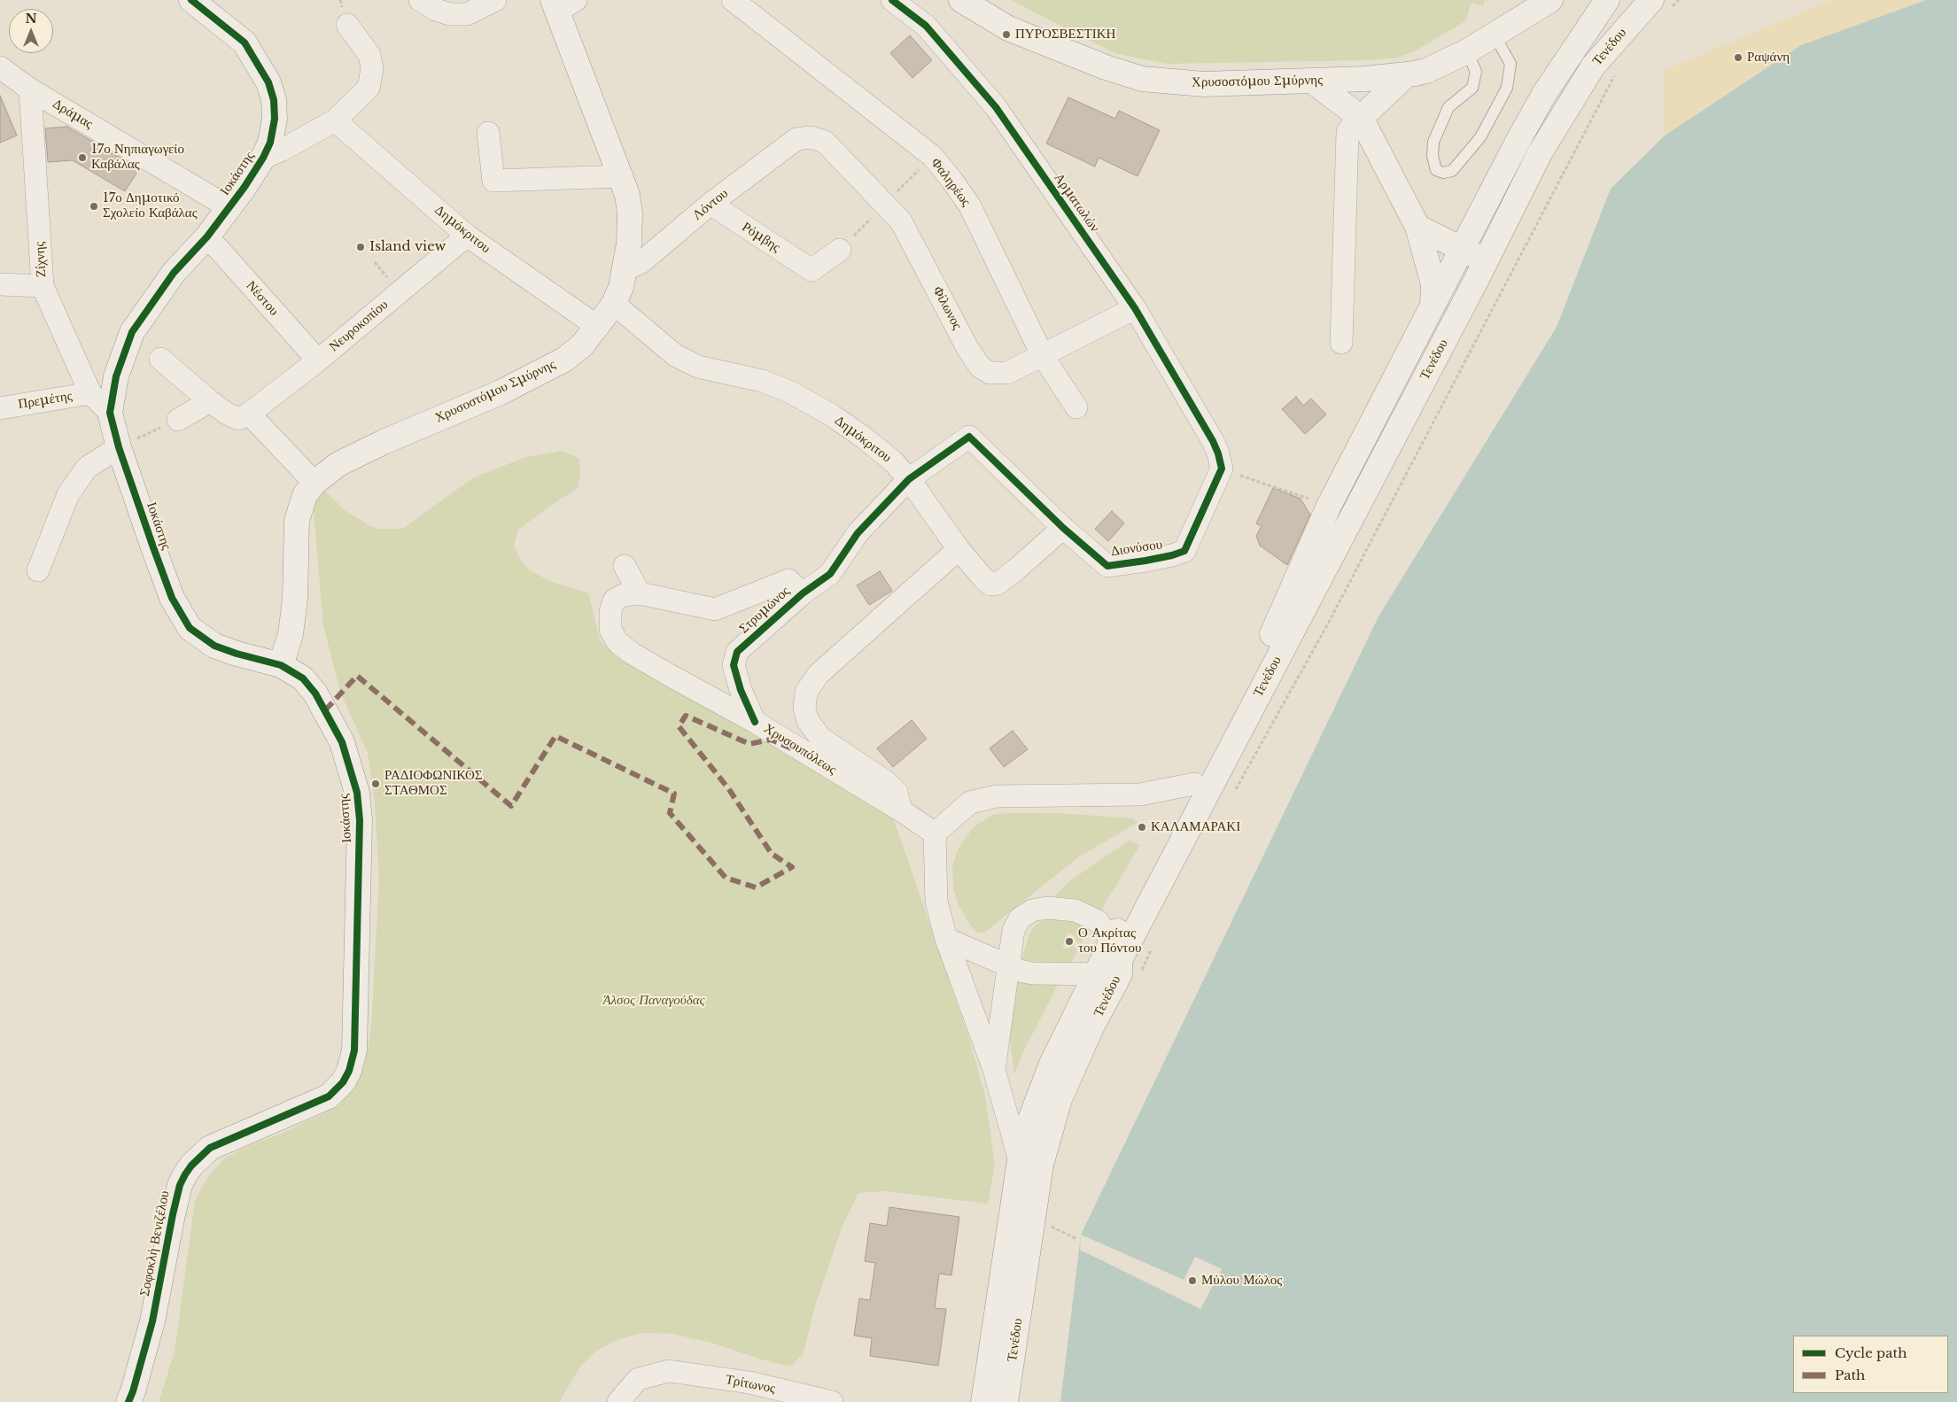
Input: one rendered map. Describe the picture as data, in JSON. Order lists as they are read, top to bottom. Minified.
{"streets":{"street":["Τενέδου","Χρυσοστόμου Σμύρνης","Δράμας","Ιοκάστης","Φαληρέως","Αρματωλών","Λόντου","Δημόκριτου","Ρόμβης","Ζίχνης","Νέστου","Φίλωνος","Νευροκοπίου","Πρεμέτης","Διονύσου","Στρυμώνος","Χρυσουπόλεως","Σοφοκλή Βενιζέλου","Τρίτωνος"]},"crossings":[["Χρυσοστόμου Σμύρνης","Ιοκάστης"],["Χρυσοστόμου Σμύρνης","Λόντου"],["Χρυσοστόμου Σμύρνης","Δημόκριτου"],["Δράμας","Ιοκάστης"],["Δράμας","Ζίχνης"],["Ιοκάστης","Ζίχνης"],["Ιοκάστης","Νέστου"],["Ιοκάστης","Σοφοκλή Βενιζέλου"],["Φαληρέως","Φίλωνος"],["Αρματωλών","Φίλωνος"],["Αρματωλών","Διονύσου"],["Λόντου","Ρόμβης"],["Λόντου","Φίλωνος"],["Δημόκριτου","Νευροκοπίου"],["Δημόκριτου","Διονύσου"],["Δημόκριτου","Στρυμώνος"],["Ζίχνης","Πρεμέτης"],["Νέστου","Νευροκοπίου"],["Διονύσου","Στρυμώνος"],["Στρυμώνος","Χρυσουπόλεως"]],"parks":["Άλσος Παναγούδας"],"places":["ΠΥΡΟΣΒΕΣΤΙΚΗ","Ραψάνη","17ο Νηπιαγωγείο Καβάλας","17ο Δημοτικό Σχολείο Καβάλας","Island view","ΡΑΔΙΟΦΩΝΙΚΟΣ ΣΤΑΘΜΟΣ","ΚΑΛΑΜΑΡΑΚΙ","Ο Ακρίτας του Πόντου","Μύλου Μώλος"],"legend":["Cycle path","Path"],"north":"top"}
